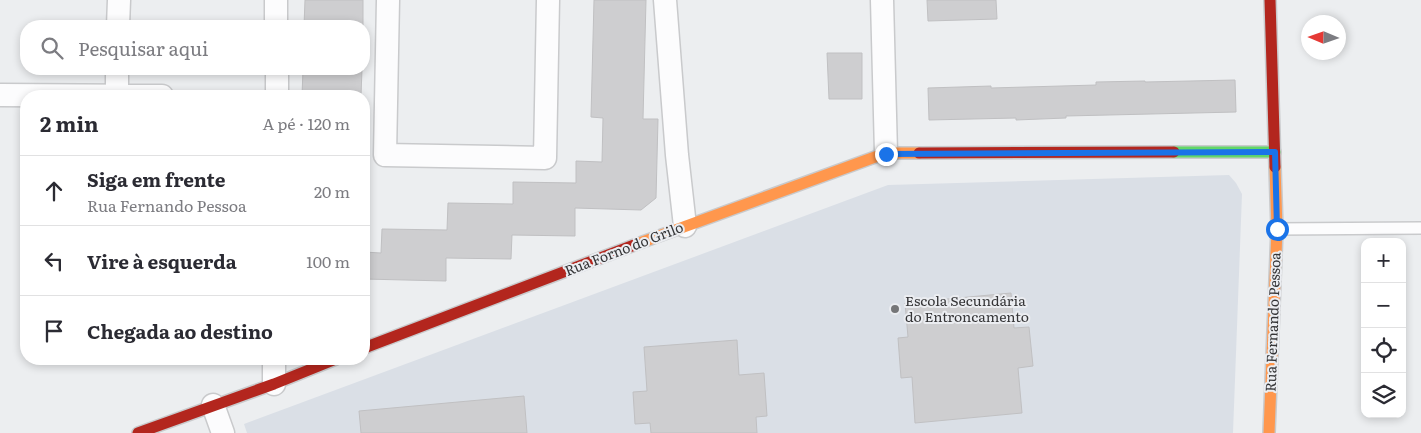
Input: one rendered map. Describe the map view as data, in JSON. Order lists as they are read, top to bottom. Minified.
{"streets":{"street":["Rua Forno do Grilo","Rua Fernando Pessoa"]},"crossings":[["Rua Forno do Grilo","Rua Fernando Pessoa"]],"places":["Escola Secundária do Entroncamento"],"north":"left","page":{"search":"Pesquisar aqui","heading":["2 min","A pé · 120 m"],"list":[["Siga em frente","Rua Fernando Pessoa","20 m"],["Vire à esquerda","100 m"],"Chegada ao destino"],"map_buttons":["+","−"]}}
